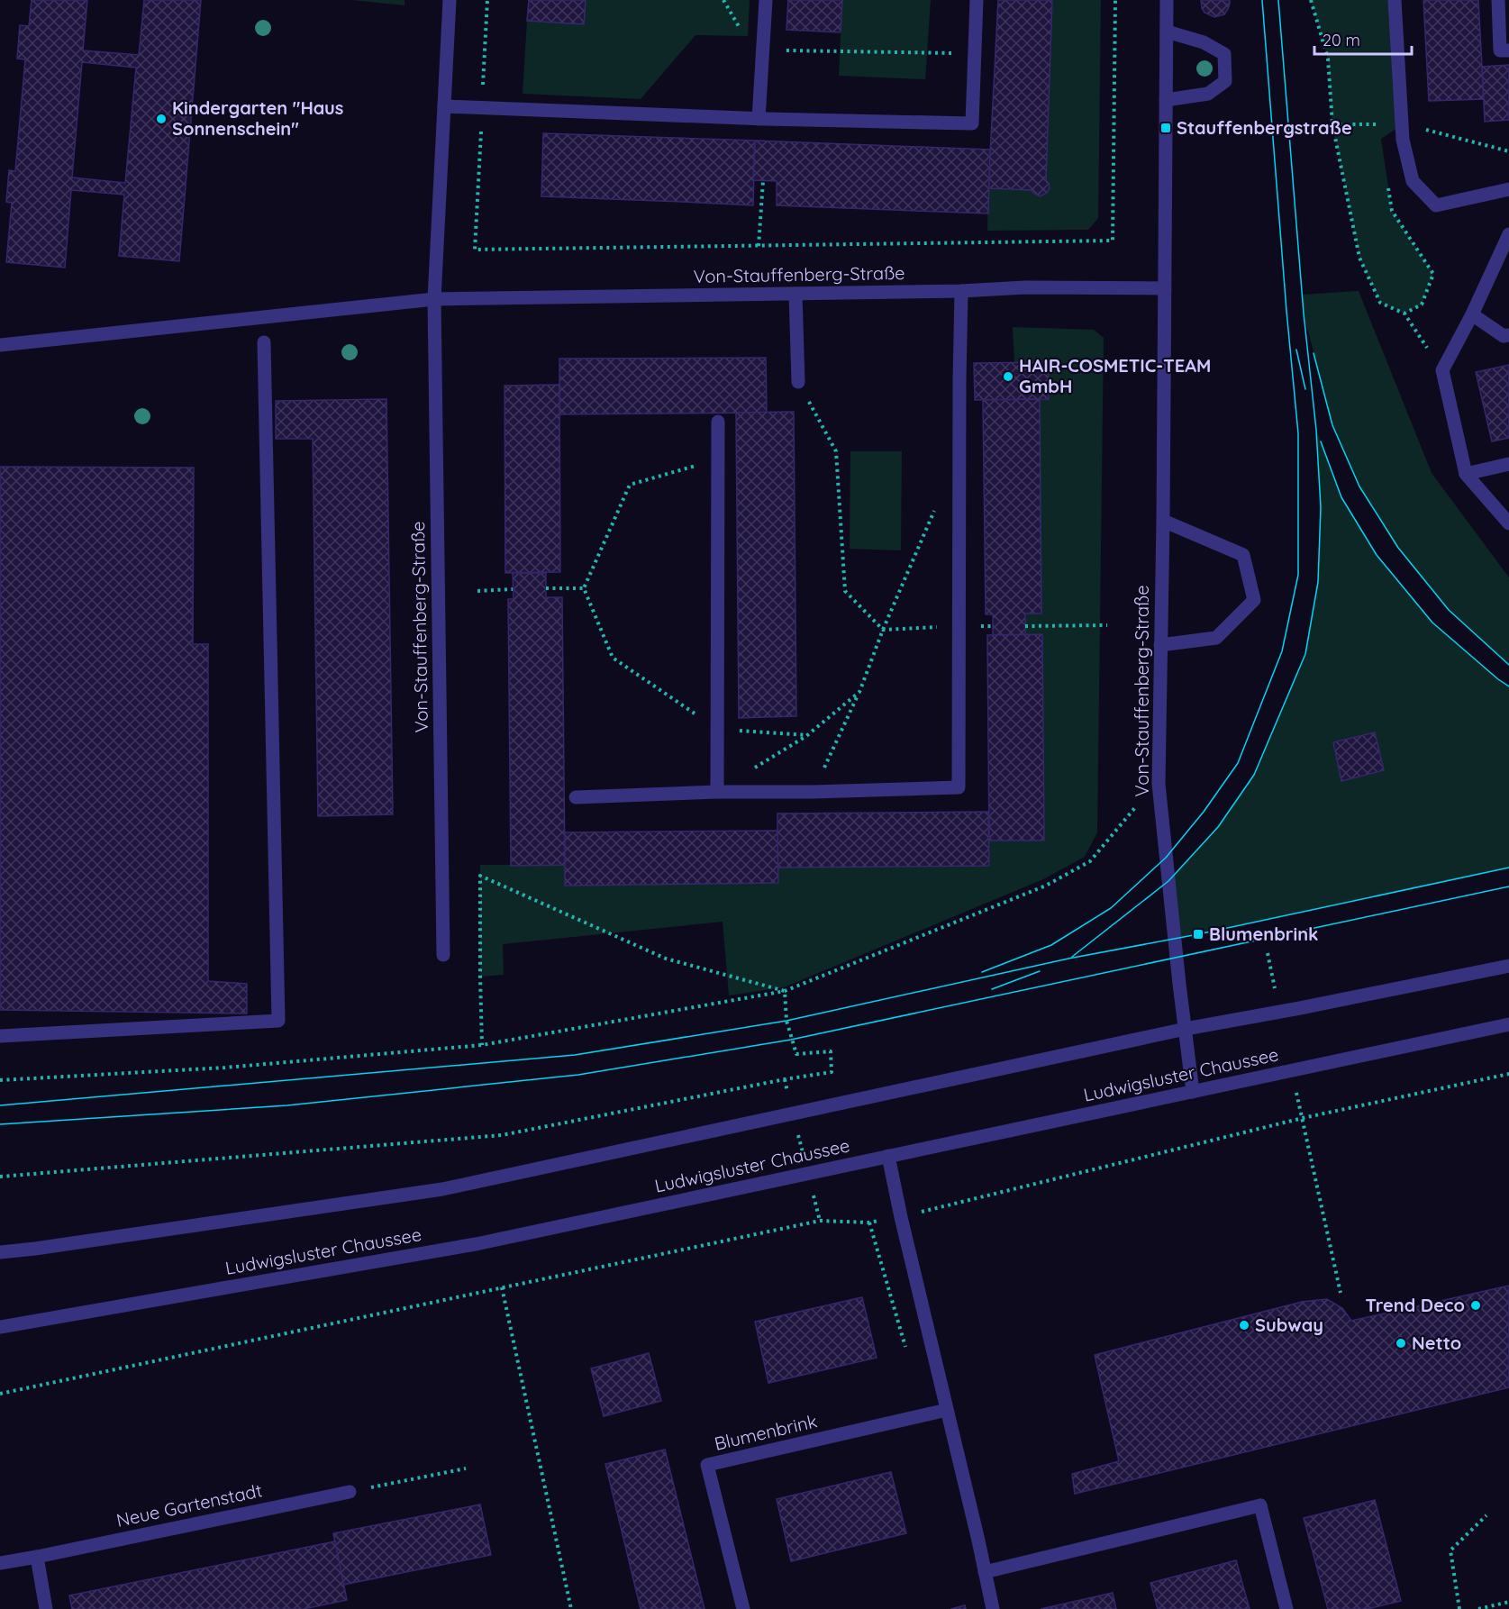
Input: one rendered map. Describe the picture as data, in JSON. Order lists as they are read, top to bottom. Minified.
{"streets":{"street":["Von-Stauffenberg-Straße","Ludwigsluster Chaussee","Blumenbrink","Neue Gartenstadt"]},"crossings":[["Von-Stauffenberg-Straße","Ludwigsluster Chaussee"]],"places":{"other":["Kindergarten \"Haus Sonnenschein\"","HAIR-COSMETIC-TEAM GmbH","Trend Deco","Subway","Netto"],"transit":["Stauffenbergstraße","Blumenbrink"]},"scale_bar":"20 m"}
